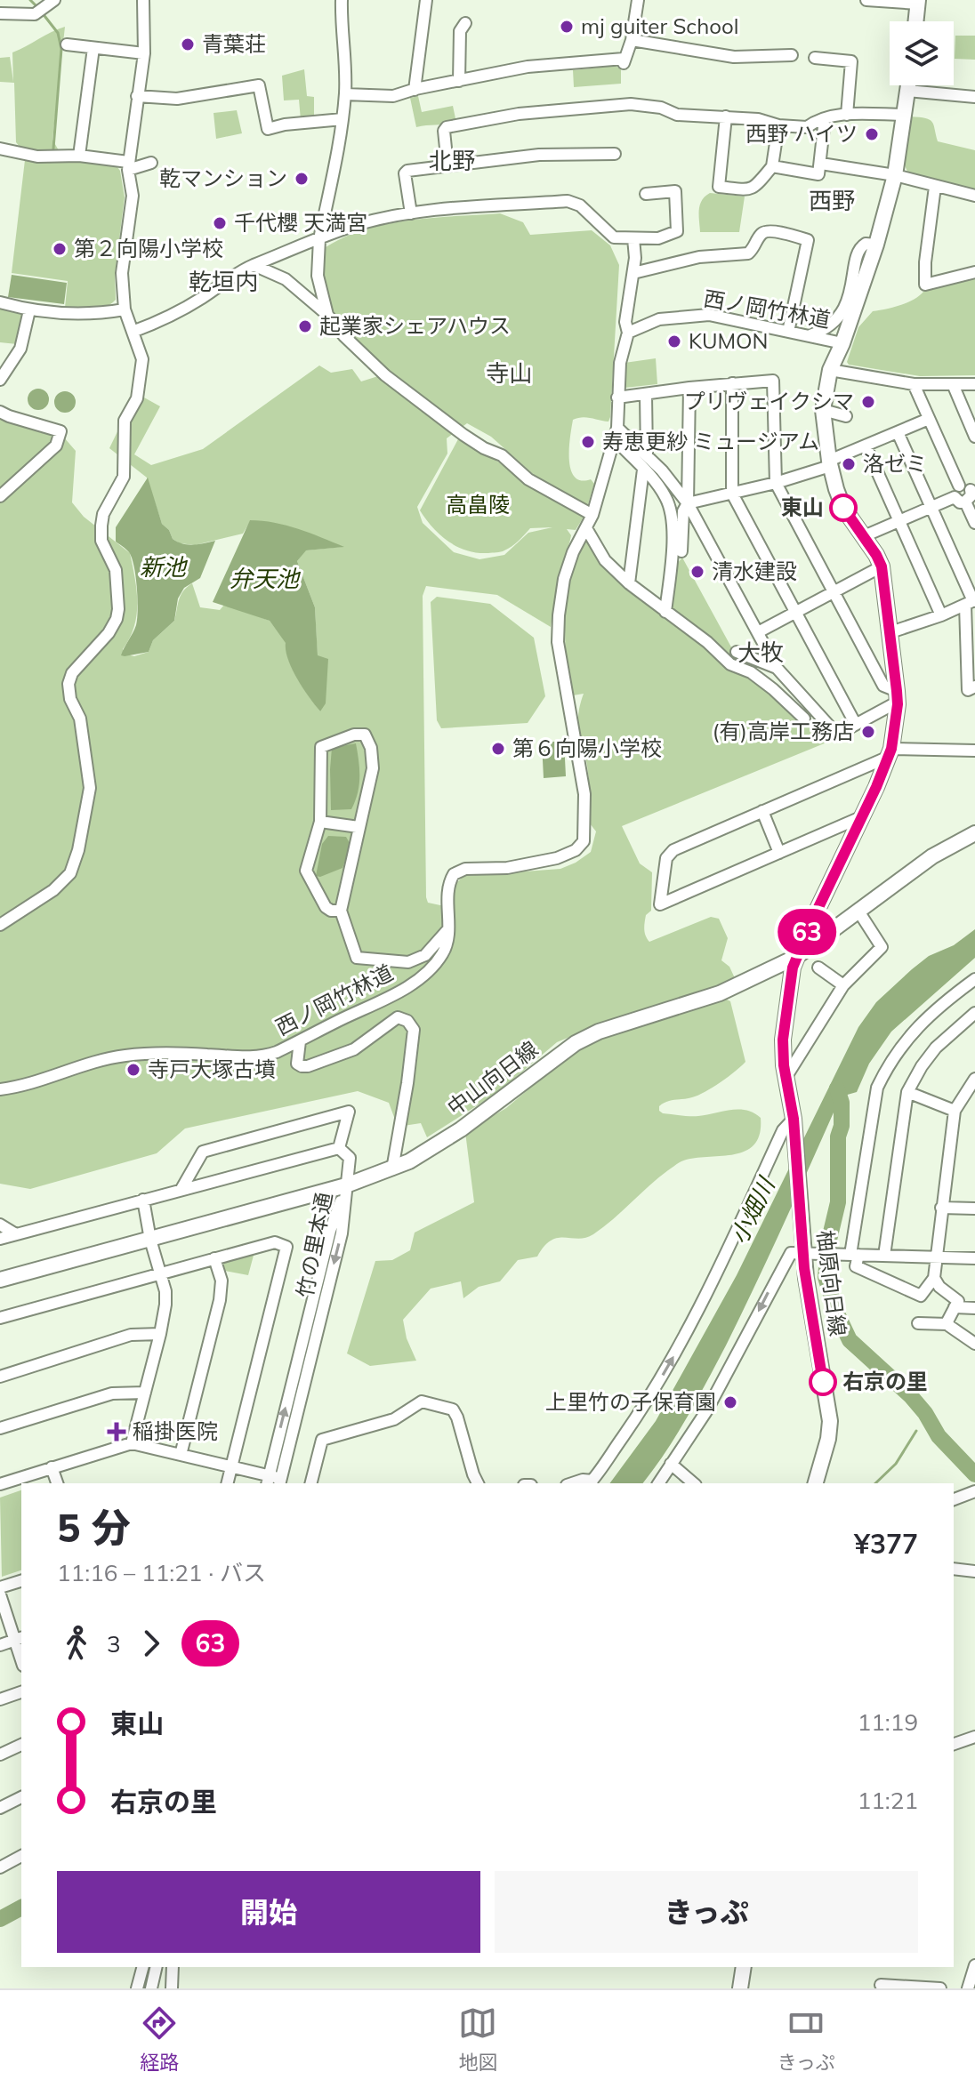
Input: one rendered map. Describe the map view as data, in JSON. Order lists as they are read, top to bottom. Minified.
{"streets":{"main road":["中山向日線","柚原向日線"],"street":["西ノ岡竹林道","竹の里本通"]},"crossings":[["中山向日線","竹の里本通"],["中山向日線","柚原向日線"]],"districts":["北野","西野","乾垣内","寺山","大牧"],"water":["新池","弁天池","小畑川"],"parks":["高畠陵"],"places":{"other":["mj guiter School","青葉荘","西野 ハイツ","乾マンション","千代櫻 天満宮","第２向陽小学校","起業家シェアハウス","KUMON","プリヴェイクシマ","寿恵更紗 ミュージアム","洛ゼミ","東山","清水建設","(有)高岸工務店","第６向陽小学校","寺戸大塚古墳","右京の里","上里竹の子保育園"],"health":["稲掛医院"]},"lines":["bus line 63"],"page":{"on_map":"63","heading":["5 分","11:16 – 11:21 · バス","¥377"],"legs":["3","63"],"list":[{"name":"東山","value":"11:19"},{"name":"右京の里","value":"11:21"}],"buttons":["開始","きっぷ"],"tabs":["経路","地図","きっぷ"]}}
